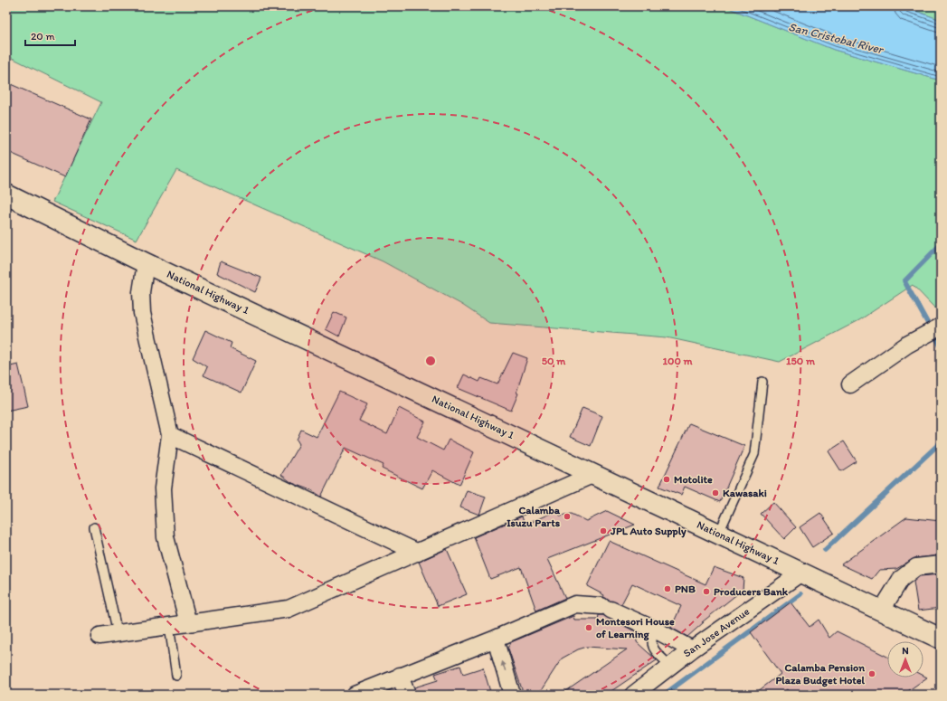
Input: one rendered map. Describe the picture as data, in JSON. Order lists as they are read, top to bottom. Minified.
{"streets":{"highway":["National Highway 1"],"street":["San Jose Avenue"]},"crossings":[["National Highway 1","San Jose Avenue"]],"water":["San Cristobal River"],"places":["Motolite","Kawasaki","Calamba Isuzu Parts","JPL Auto Supply","PNB","Producers Bank","Montesori House of Learning","Calamba Pension Plaza Budget Hotel"],"scale_bar":"20 m","north":"top","rings":["50 m","100 m","150 m"]}
